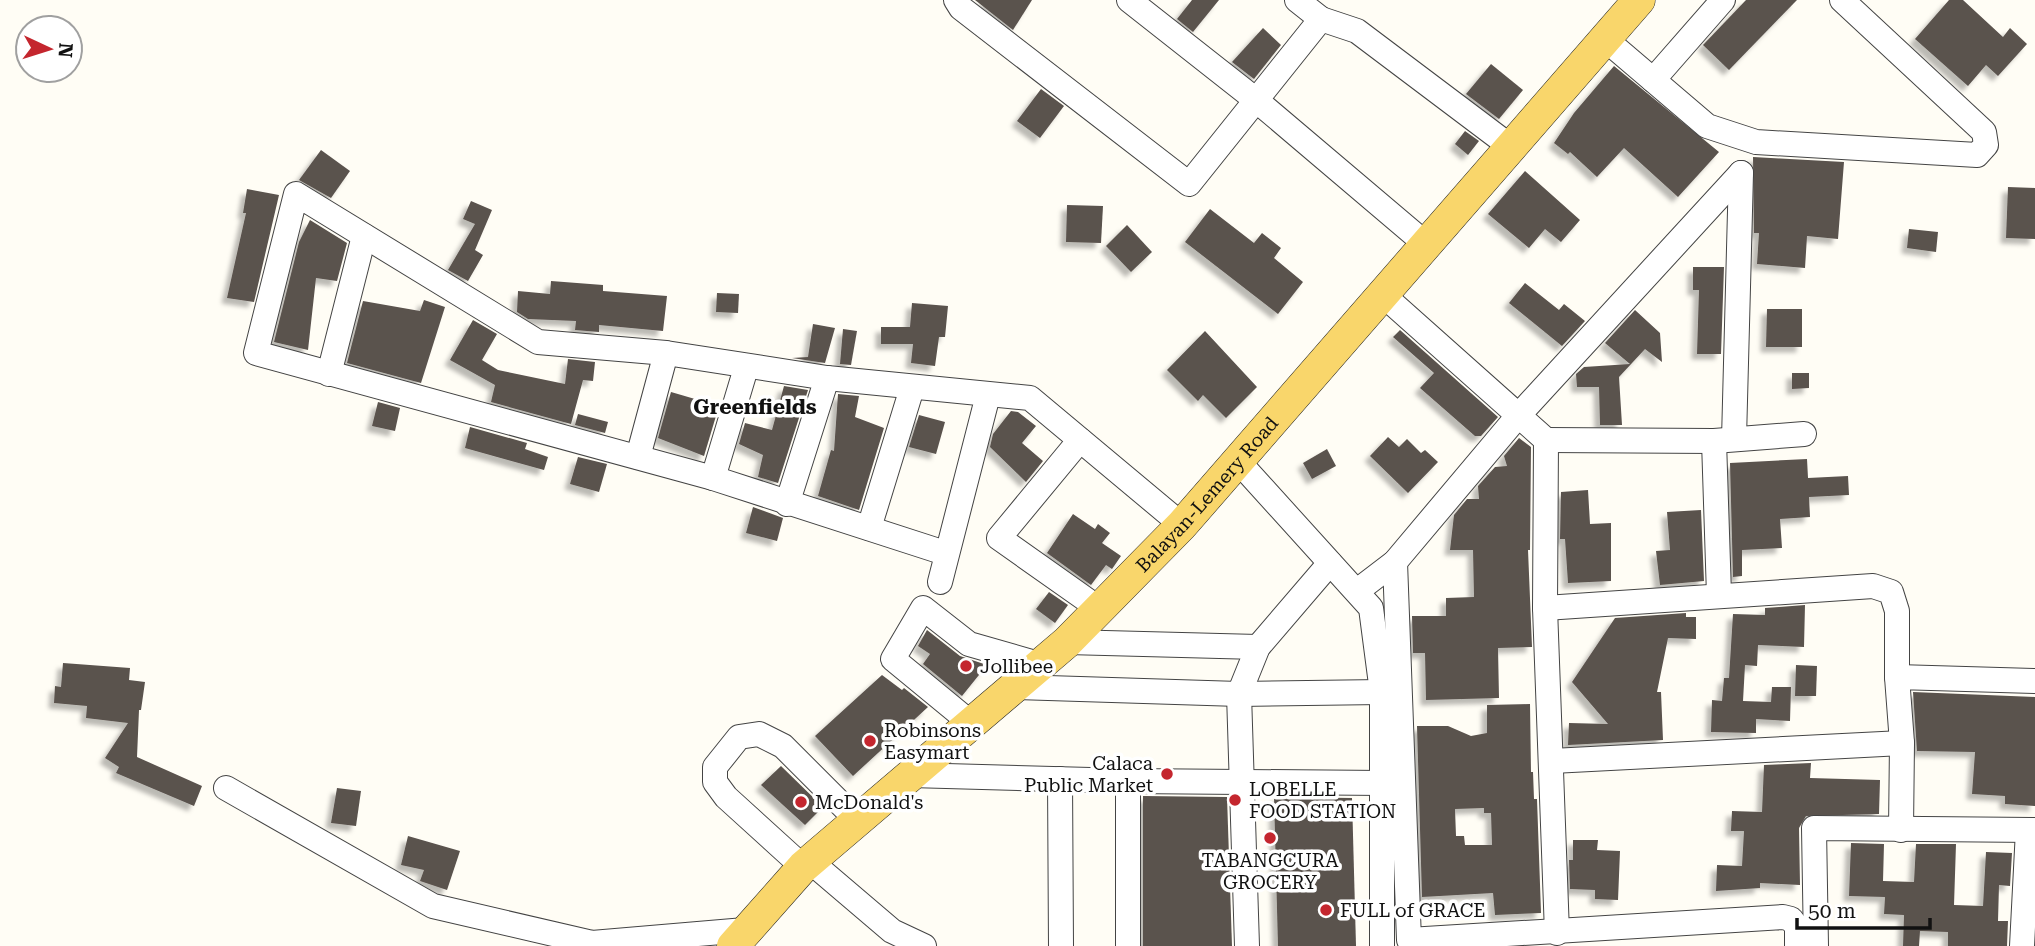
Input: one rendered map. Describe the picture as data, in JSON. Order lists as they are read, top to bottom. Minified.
{"streets":{"main road":["Balayan-Lemery Road"]},"districts":["Greenfields"],"places":["Jollibee","Robinsons Easymart","Calaca Public Market","LOBELLE FOOD STATION","McDonald's","TABANGCURA GROCERY","FULL of GRACE"],"scale_bar":"50 m","north":"right"}
